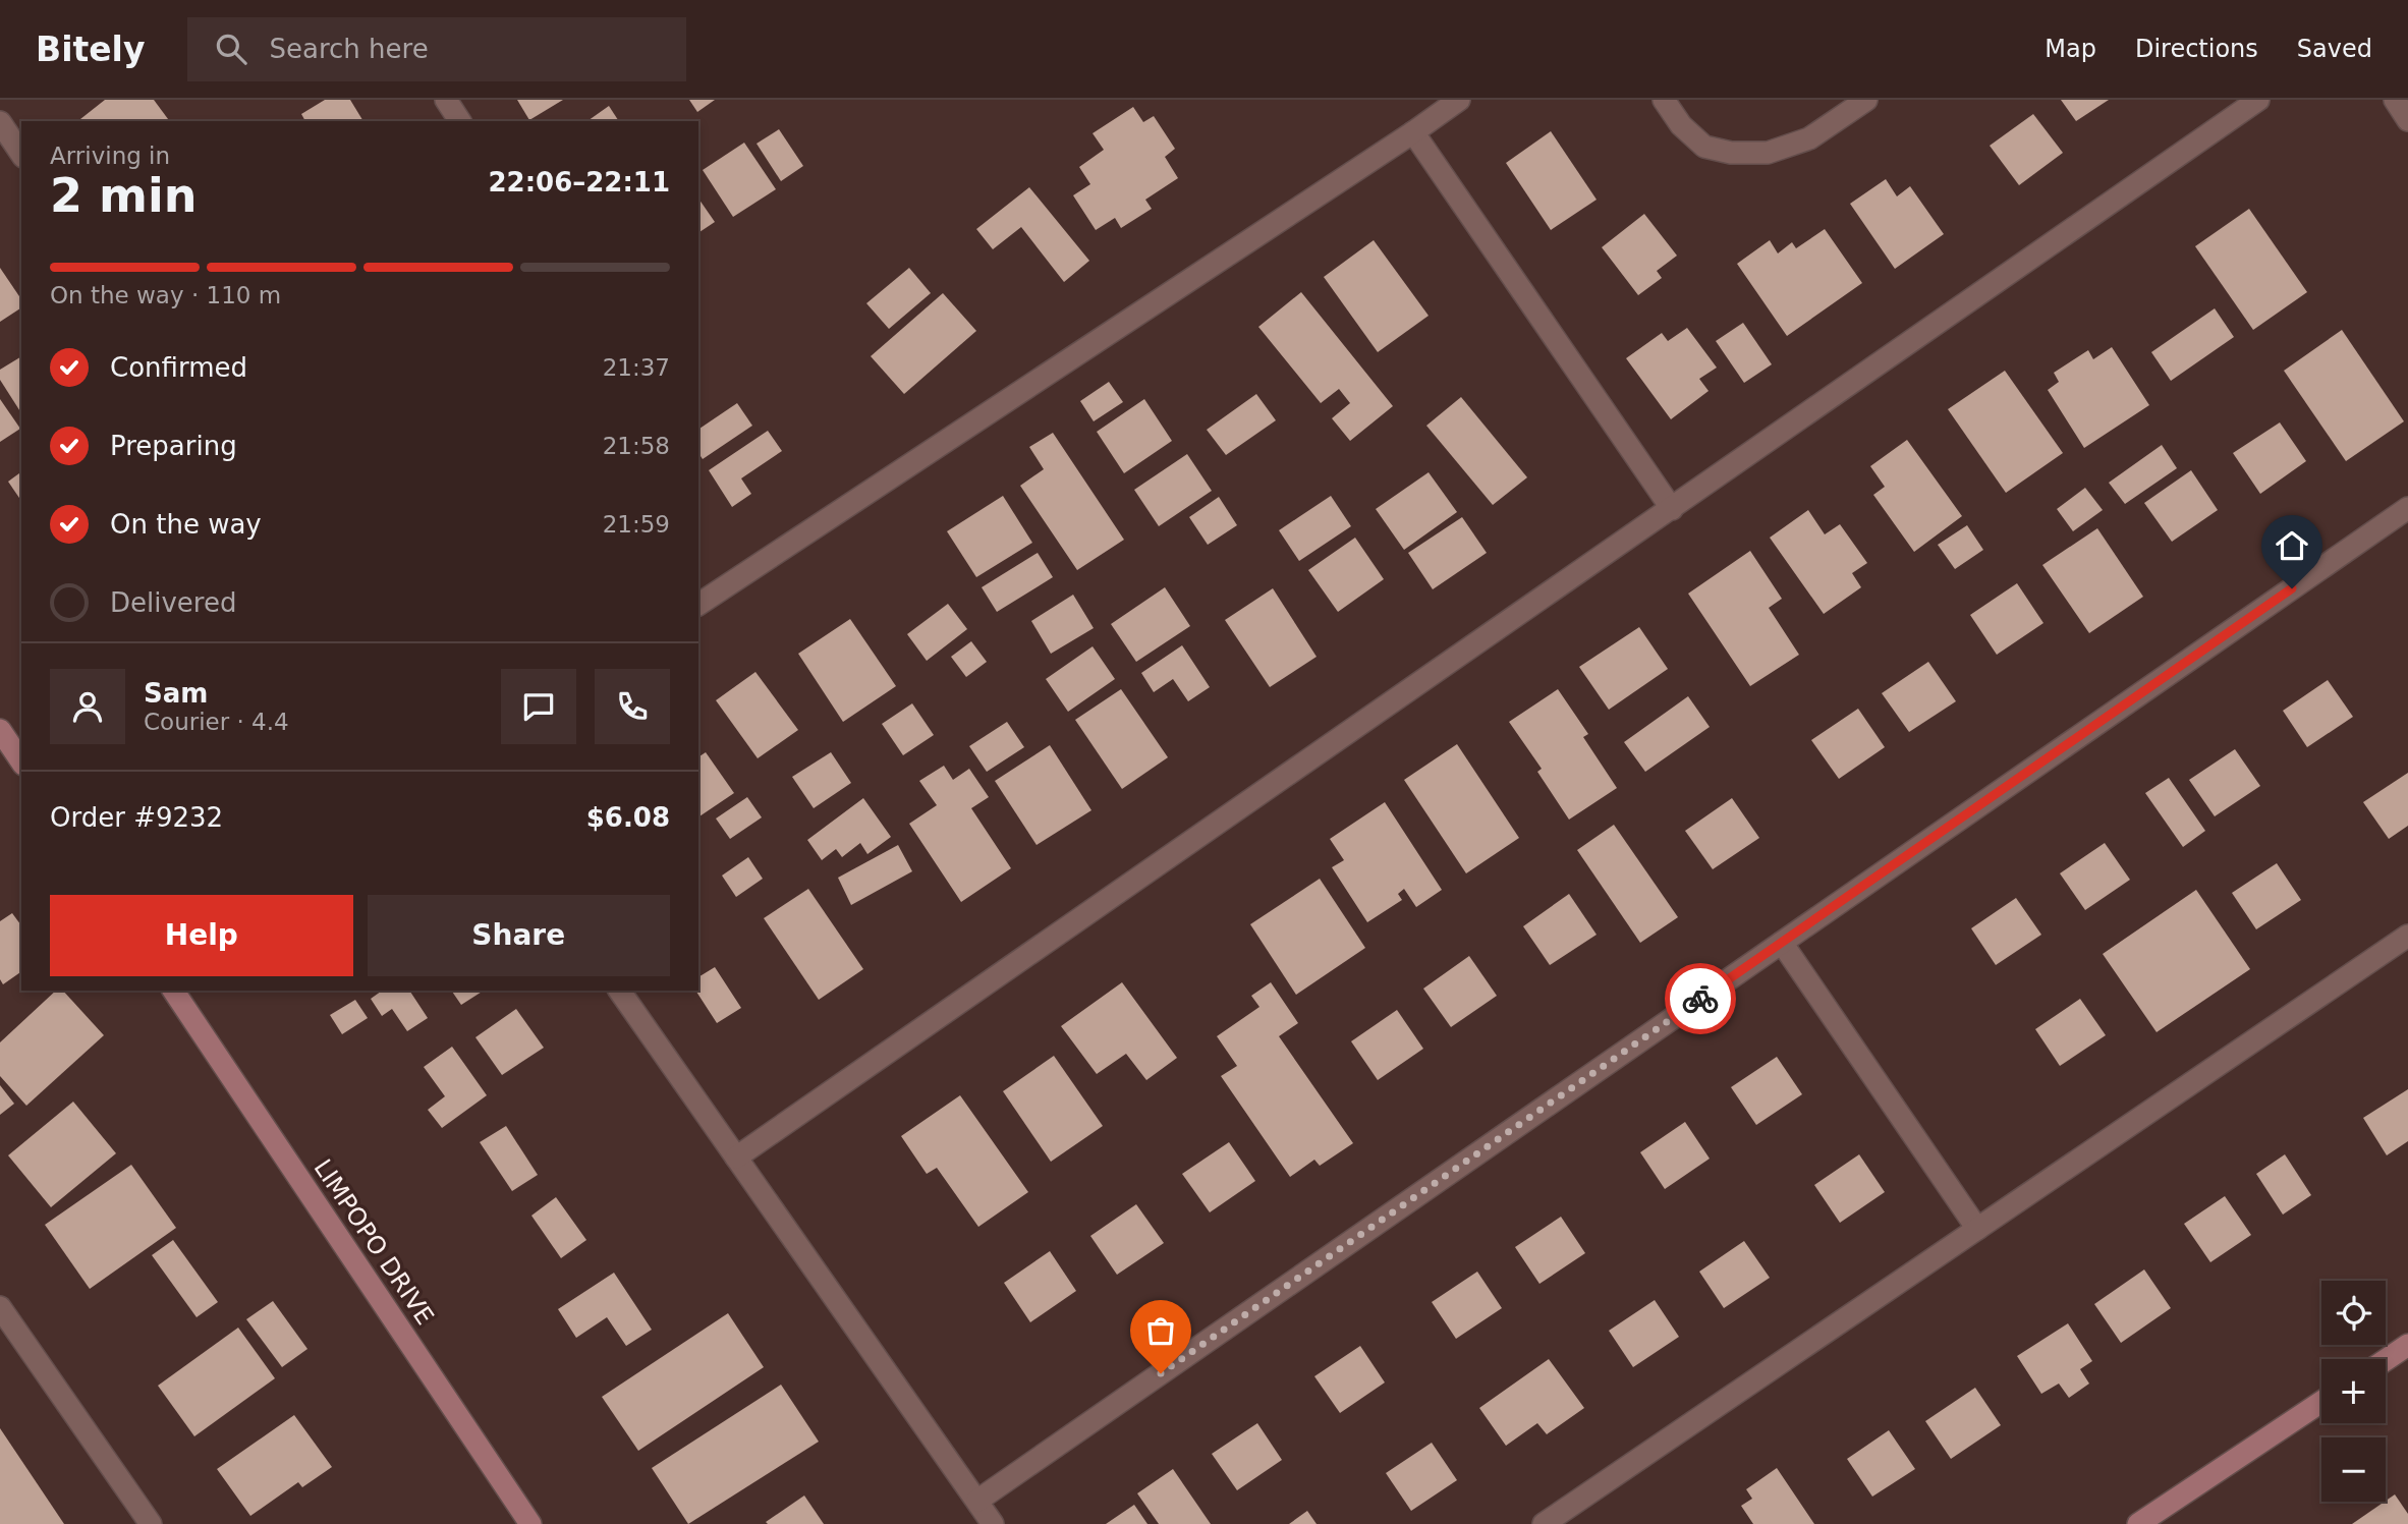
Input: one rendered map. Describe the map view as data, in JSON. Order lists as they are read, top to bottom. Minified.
{"streets":{"street":["LIMPOPO DRIVE"]},"page":{"header":"Bitely","search":"Search here","nav":["Map","Directions","Saved"],"heading":["2 min","Arriving in","22:06–22:11"],"panel":["Sam","Courier · 4.4","Order #9232","$6.08"],"bar":"On the way · 110 m","list":[["Confirmed","21:37"],["Preparing","21:58"],["On the way","21:59"],"Delivered"],"buttons":["Help","Share"],"map_buttons":["+","−"]}}
